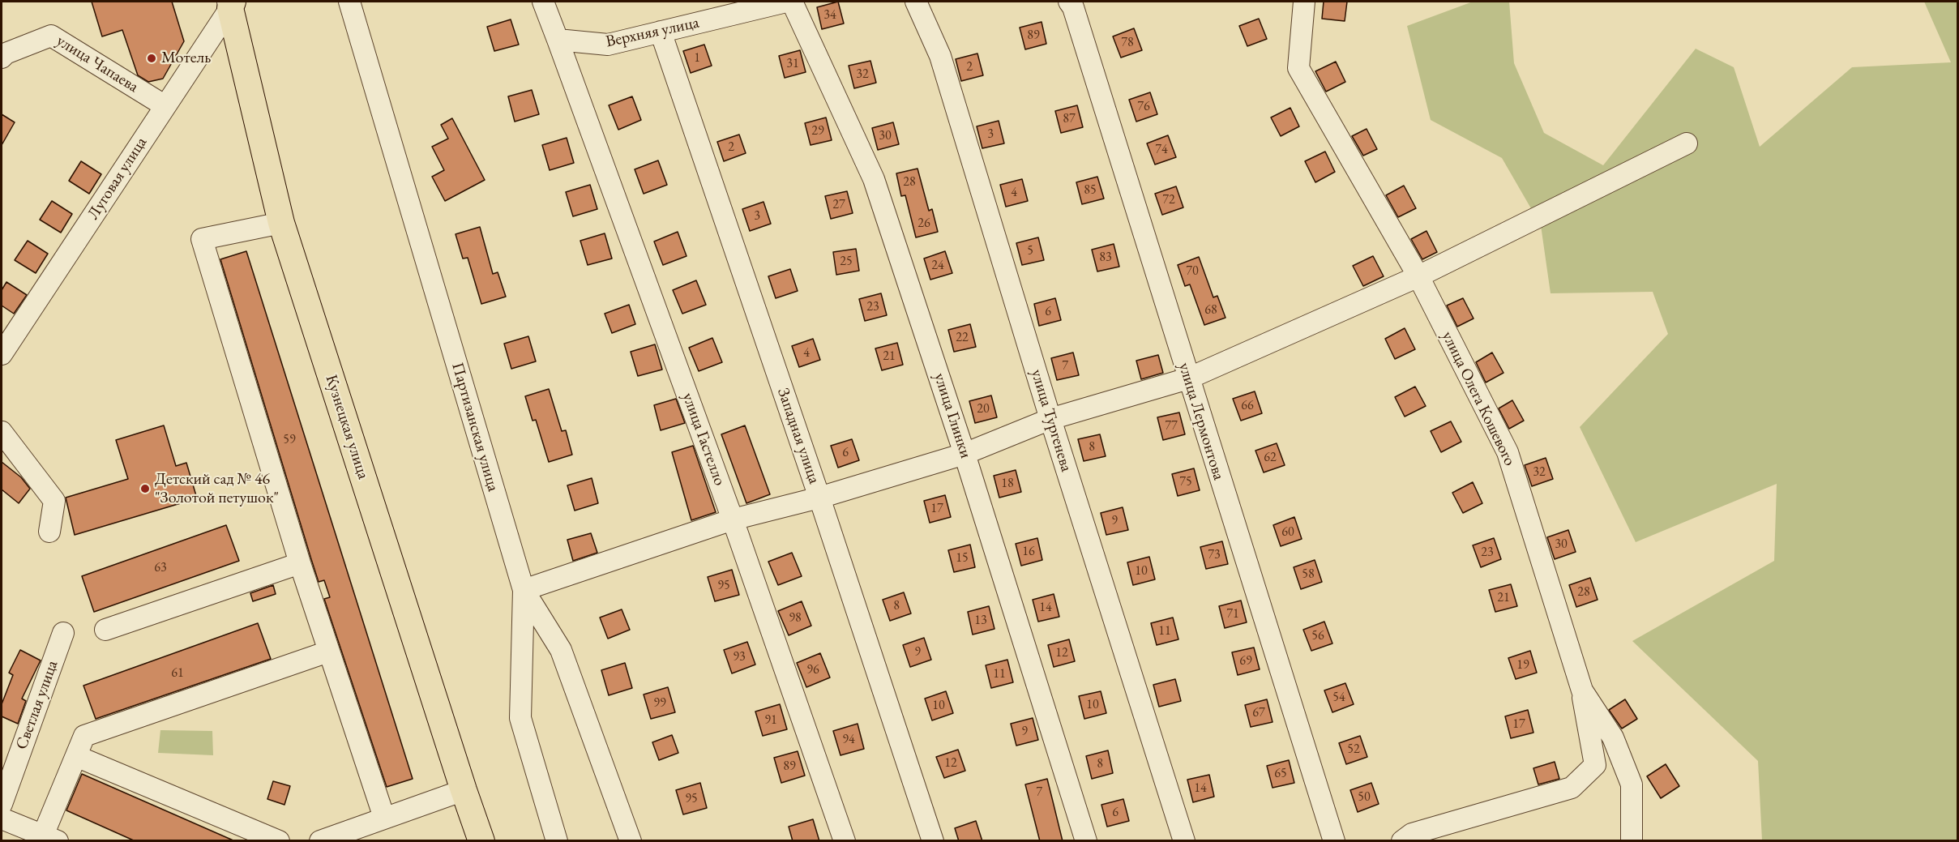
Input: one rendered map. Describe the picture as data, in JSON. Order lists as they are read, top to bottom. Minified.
{"streets":{"main road":["Кузнецкая улица"],"street":["Верхняя улица","улица Чапаева","Луговая улица","улица Олега Кошевого","улица Глинки","улица Тургенева","улица Лермонтова","Партизанская улица","Западная улица","улица Гастелло","Светлая улица"]},"crossings":[["Верхняя улица","Западная улица"],["Верхняя улица","улица Гастелло"],["улица Чапаева","Луговая улица"],["Луговая улица","Кузнецкая улица"]],"places":["Мотель","Детский сад № 46 \"Золотой петушок\""],"house_numbers":["34","89","78","1","31","2","32","76","87","29","3","30","2","74","28","85","4","72","27","3","26","5","83","25","24","70","23","68","6","22","4","21","7","66","20","77","59","8","6","62","32","75","18","17","9","60","30","16","23","73","15","63","10","58","95","28","21","8","14","71","98","13","11","56","9","12","93","69","19","96","61","11","54","99","10","10","67","91","17","9","94","52","12","8","89","65","14","7","50","95","6"]}
